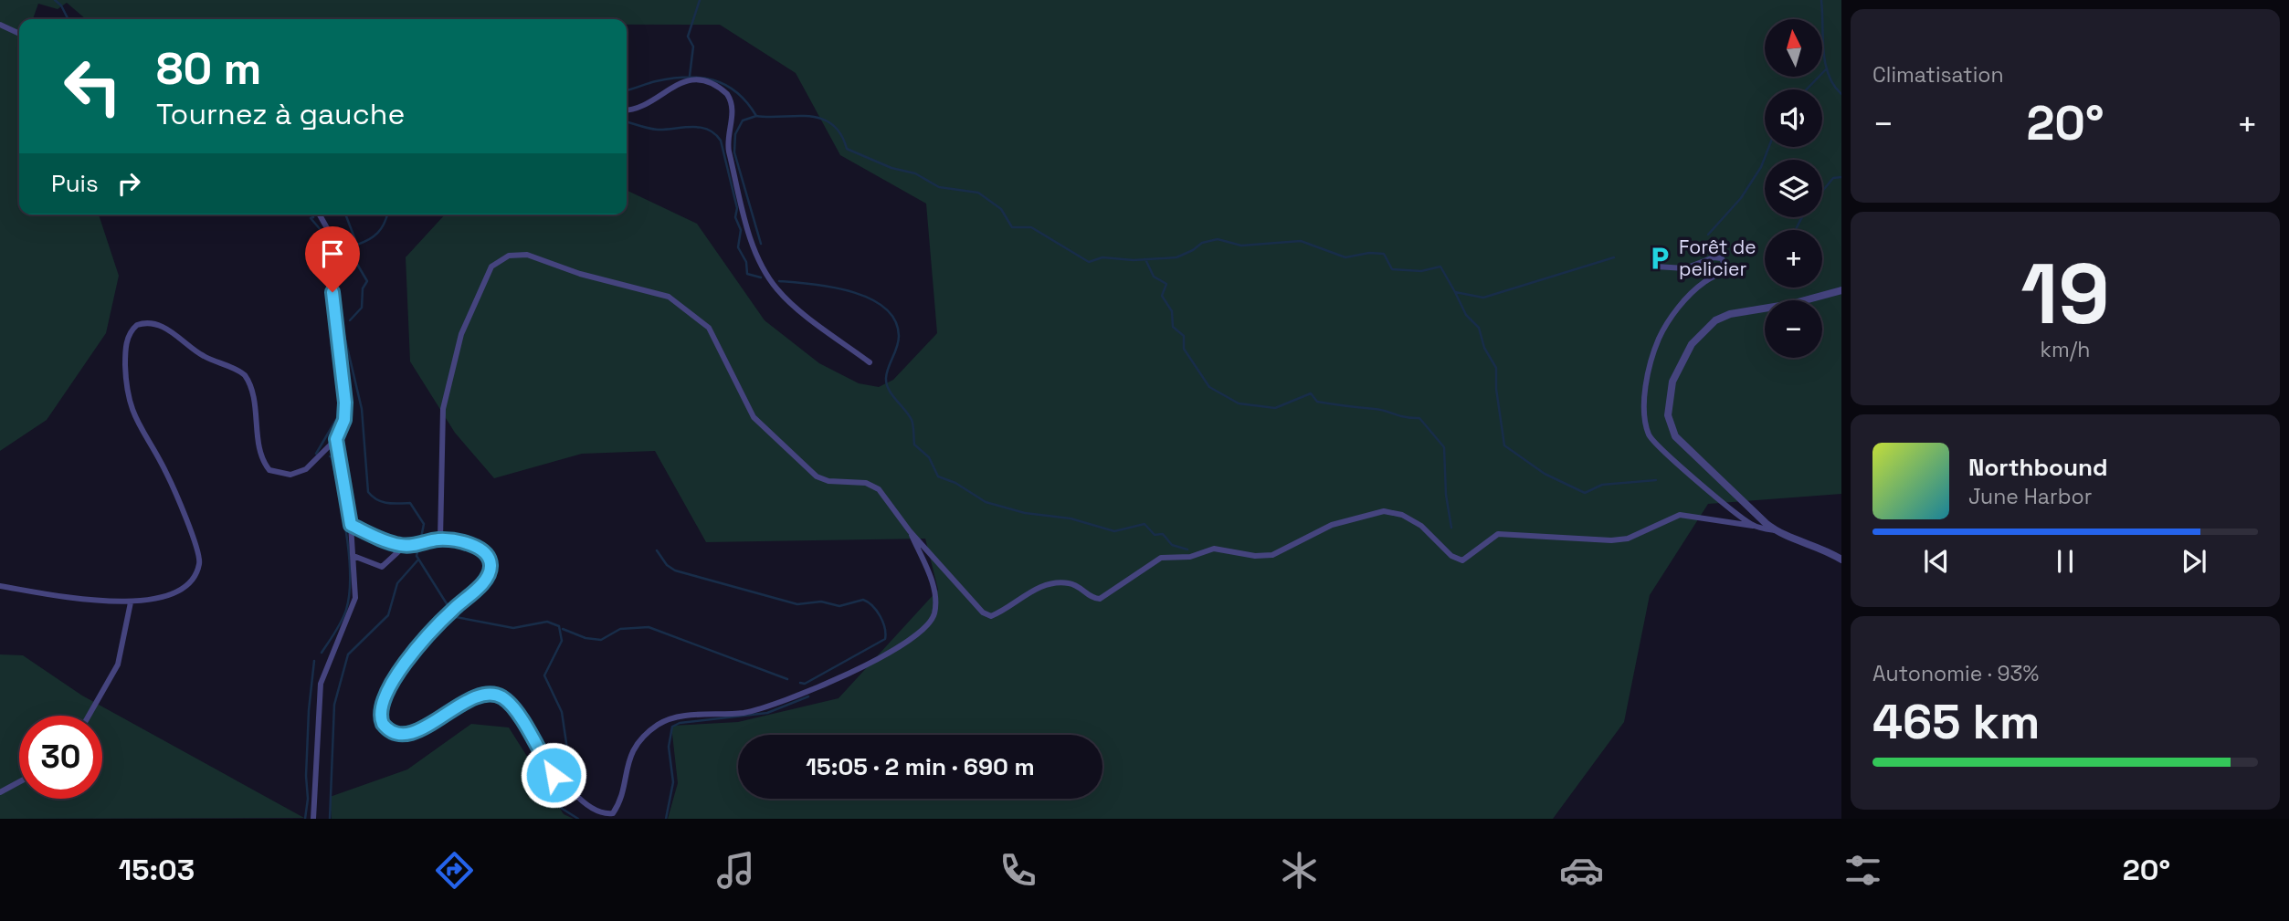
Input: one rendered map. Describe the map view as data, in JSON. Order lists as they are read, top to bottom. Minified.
{"places":{"parking":["Forêt de pelicier"]},"north":"top","page":{"tile":["Climatisation",["19","km/h"],["Autonomie · 93%","465 km"]],"map_buttons":["+","−"],"turn":["80 m","Tournez à gauche"],"heat":["−","20°","+"],"then":"Puis","song":["Northbound","June Harbor"],"limit":"30","trip":"15:05 · 2 min · 690 m","tabs":["15:03","20°"]}}
